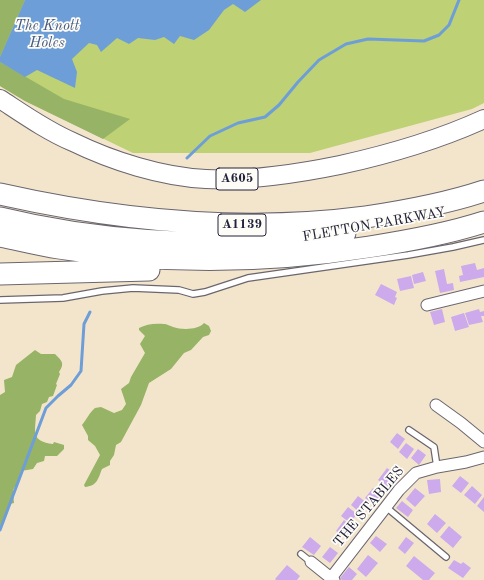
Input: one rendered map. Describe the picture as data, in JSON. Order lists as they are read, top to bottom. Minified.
{"streets":{"highway":["A1139","FLETTON PARKWAY"],"main road":["A605"],"street":["THE STABLES"]},"water":["The Knott Holes"]}
